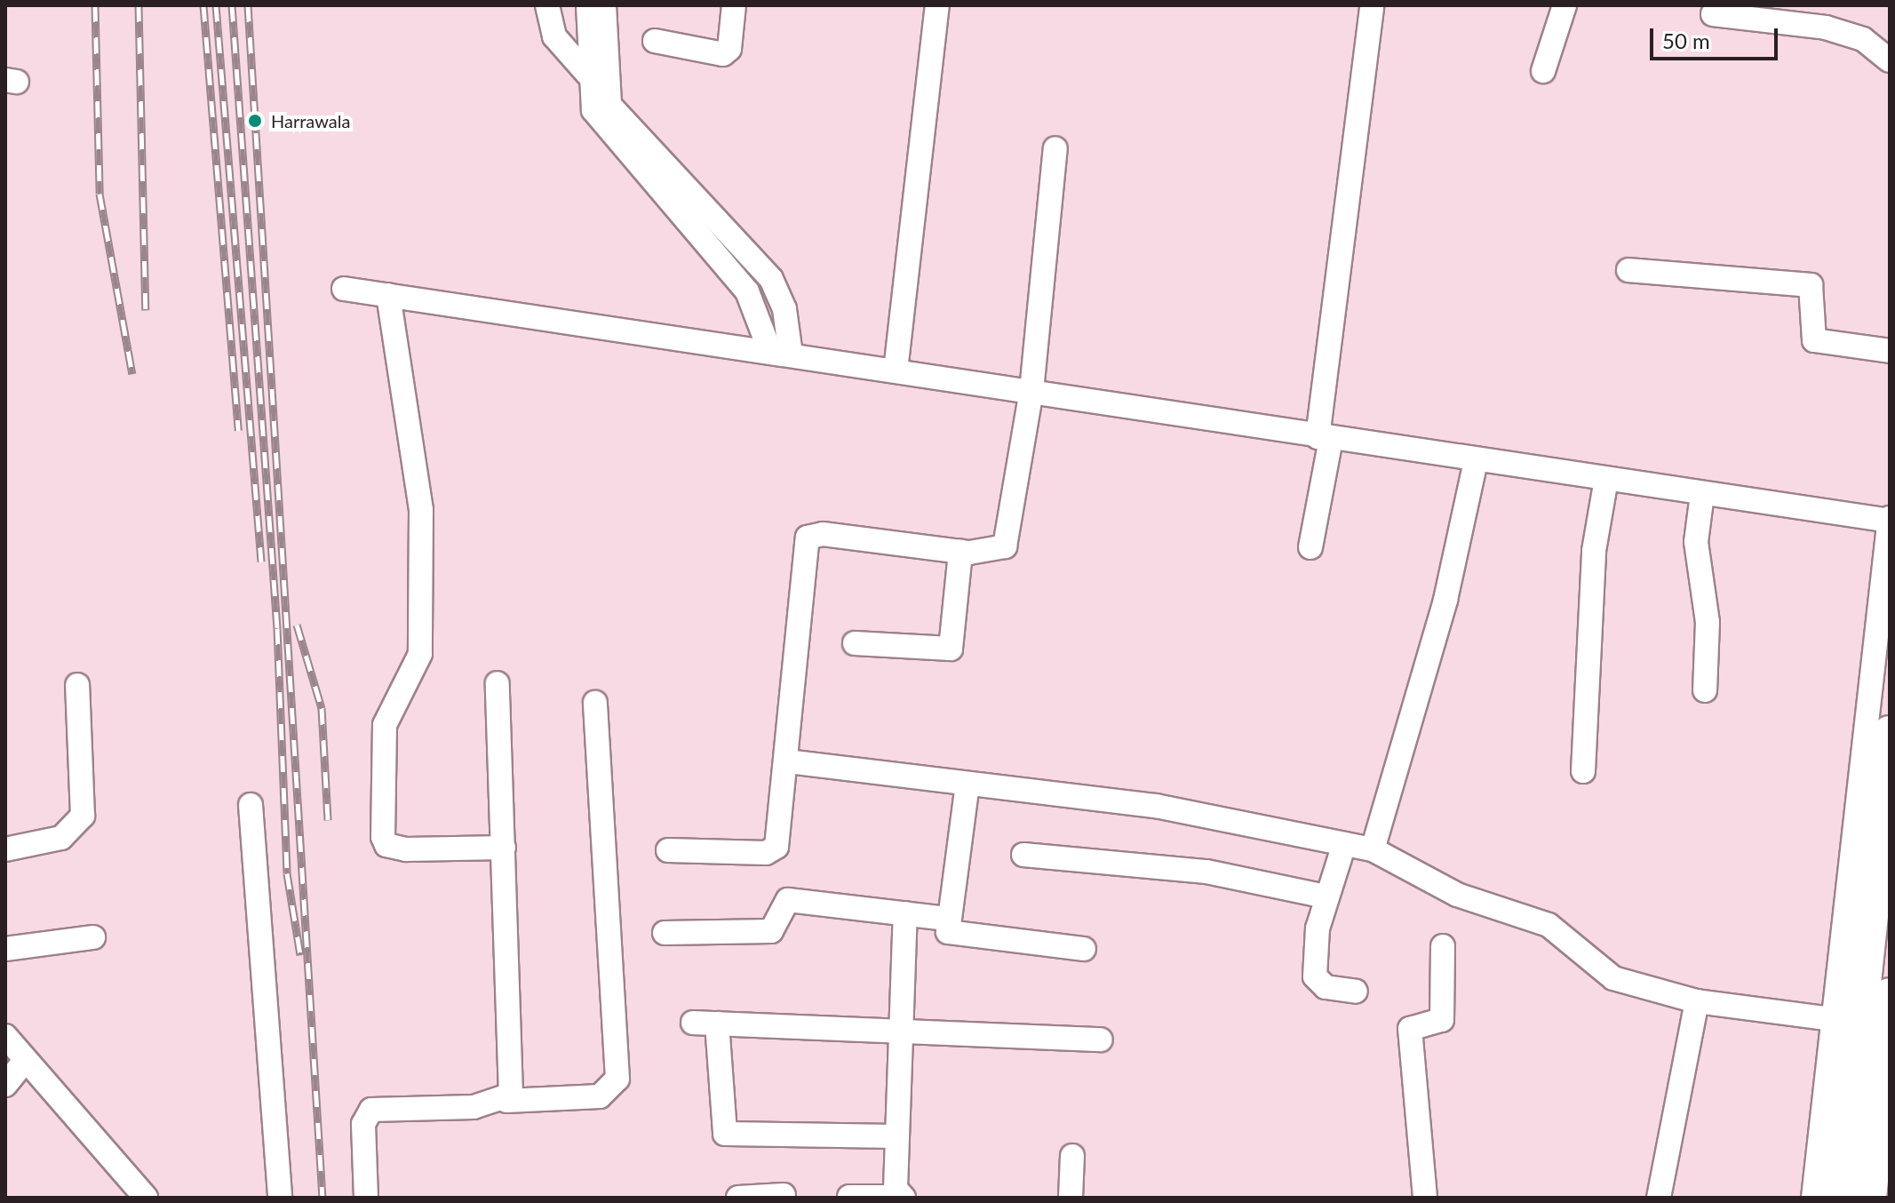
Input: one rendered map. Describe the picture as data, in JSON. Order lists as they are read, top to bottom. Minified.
{"places":["Harrawala"],"scale_bar":"50 m"}
